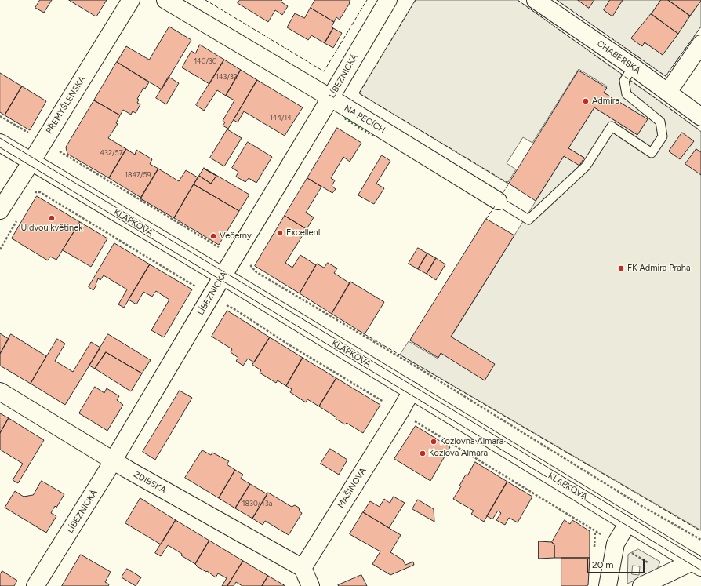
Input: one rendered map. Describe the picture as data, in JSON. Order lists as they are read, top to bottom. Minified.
{"streets":{"street":["CHABERSKÁ","LÍBEZNICKÁ","PŘEMYŠLENSKÁ","NA PECÍCH","KLAPKOVA","ZDIBSKÁ","MAŠÍNOVA"]},"crossings":[["LÍBEZNICKÁ","NA PECÍCH"],["LÍBEZNICKÁ","KLAPKOVA"],["LÍBEZNICKÁ","ZDIBSKÁ"],["PŘEMYŠLENSKÁ","KLAPKOVA"],["KLAPKOVA","MAŠÍNOVA"],["ZDIBSKÁ","MAŠÍNOVA"]],"places":["Admira","U dvou květinek","Excellent","Večerny","FK Admira Praha","Kozlovna Almara","Kozlova Almara"],"house_numbers":["140/30","143/32","144/14","432/57","1847/59","1830/43a"],"scale_bar":"20 m"}
